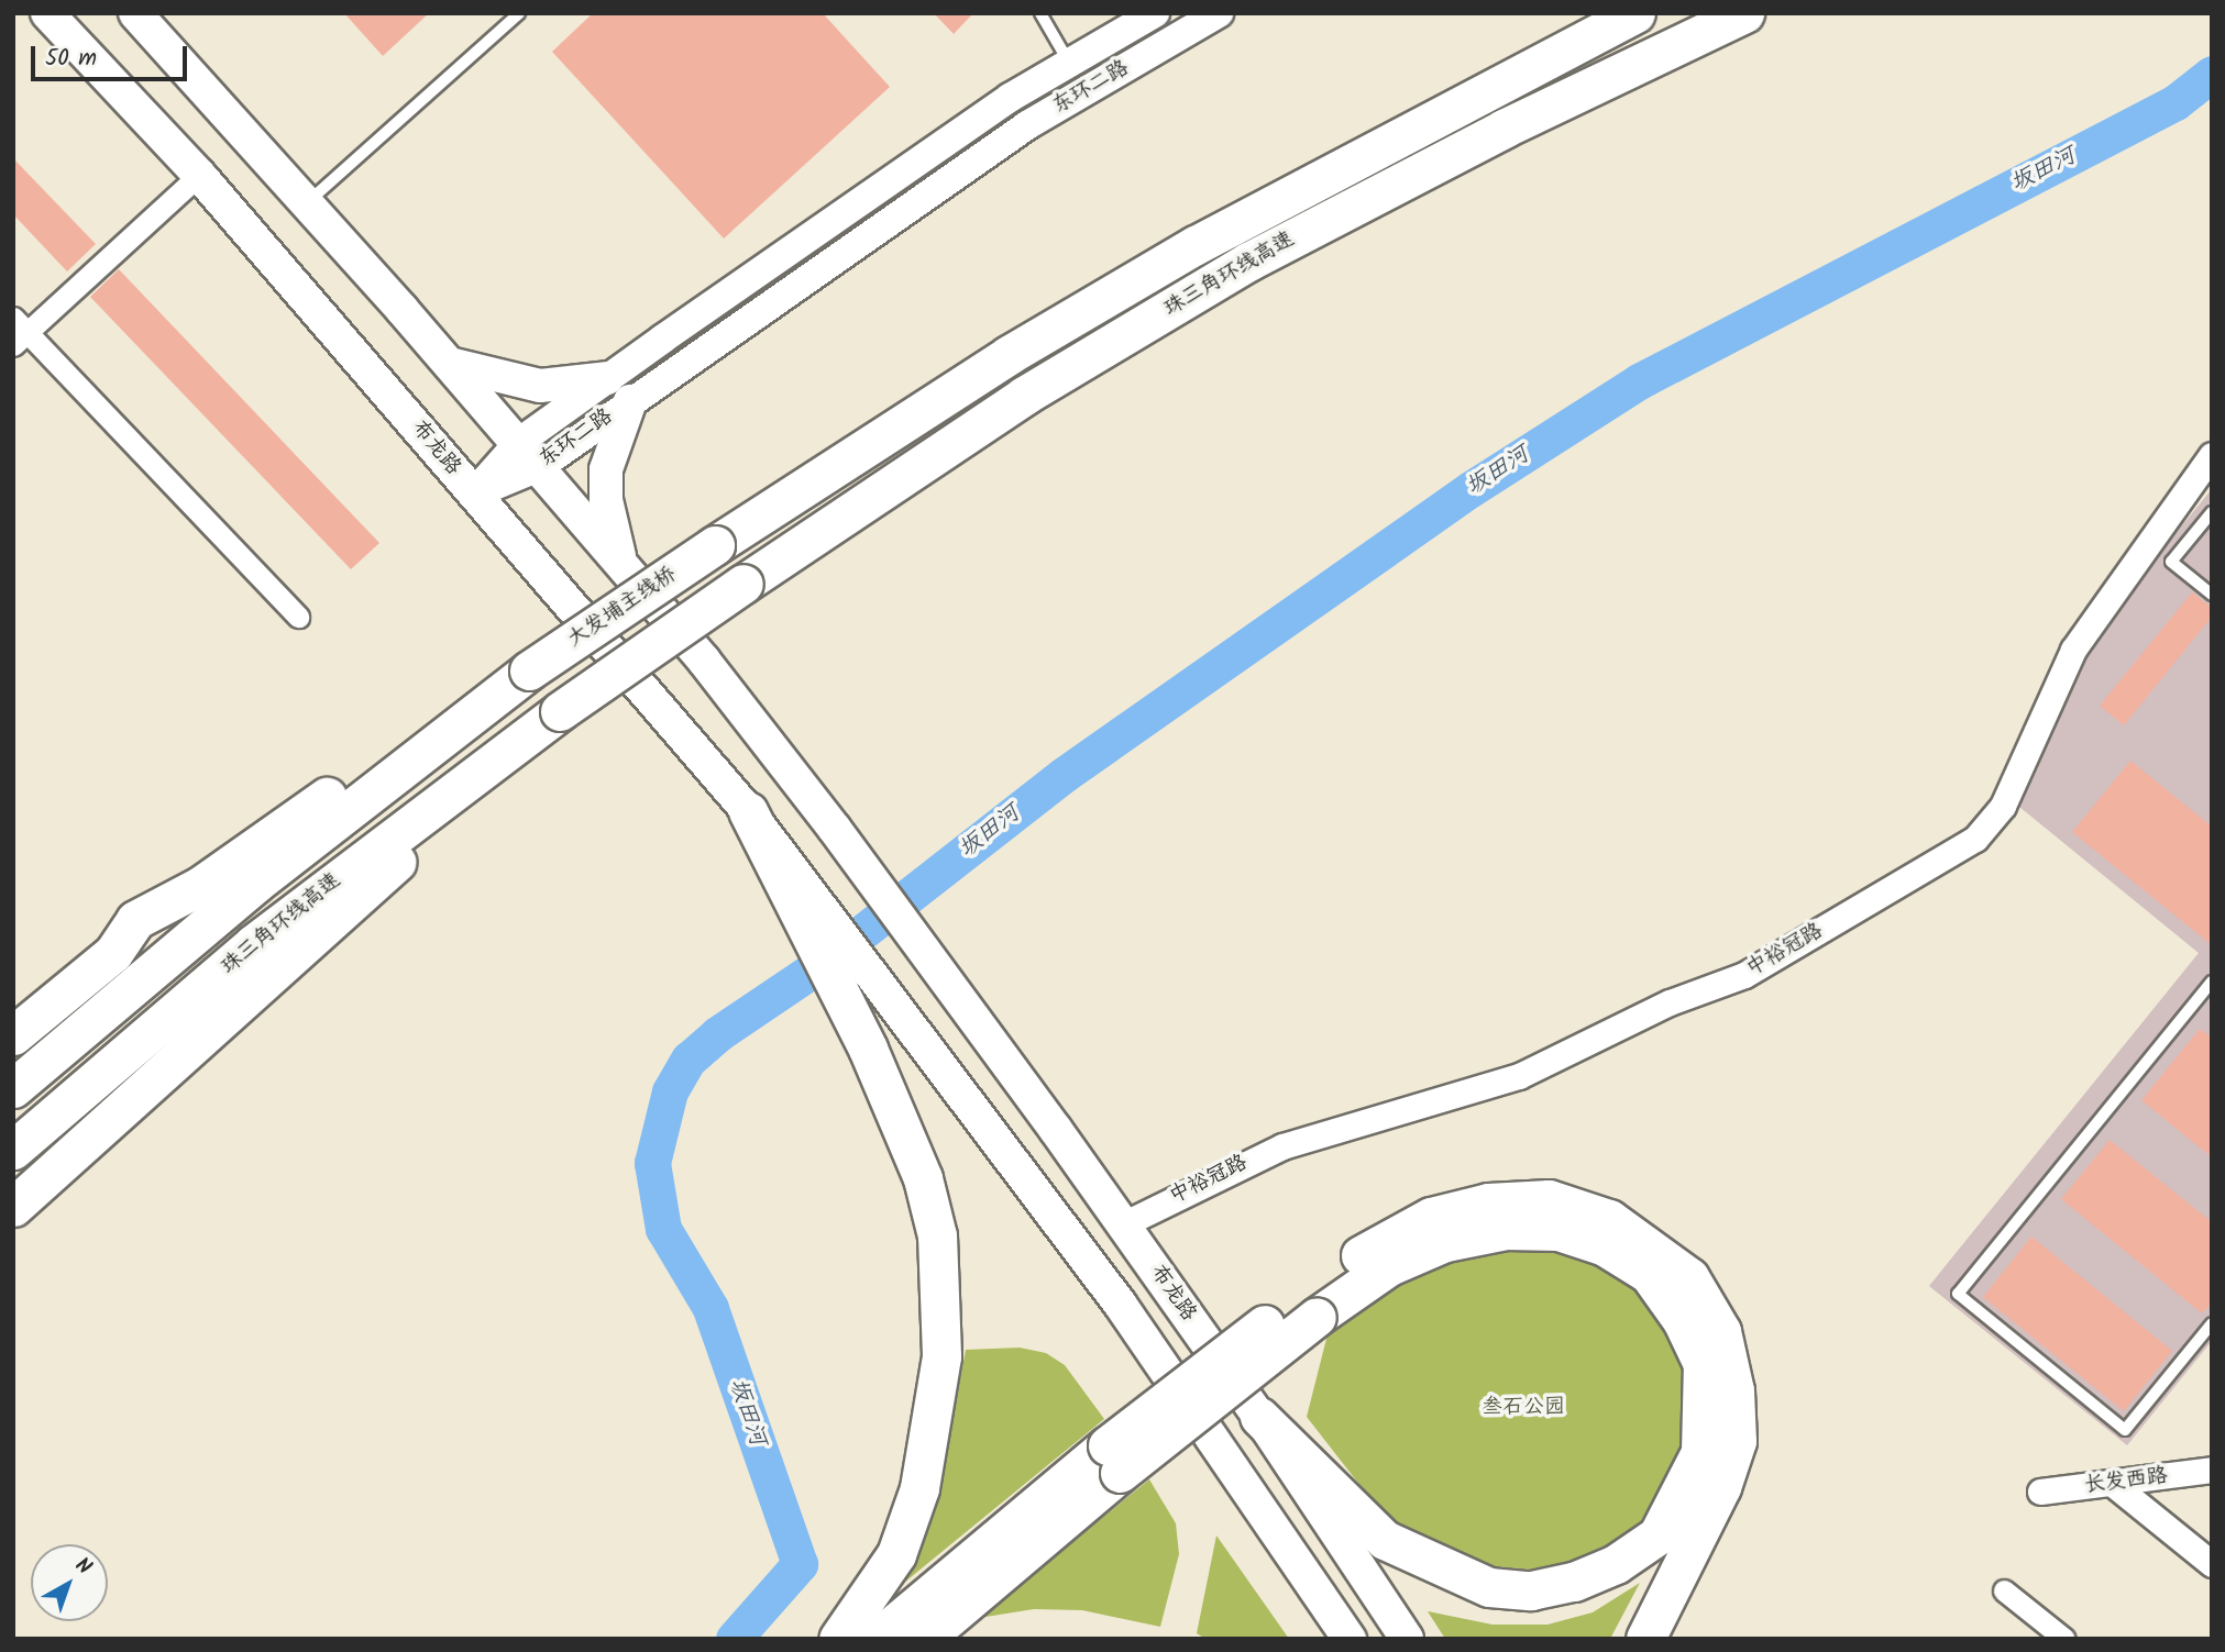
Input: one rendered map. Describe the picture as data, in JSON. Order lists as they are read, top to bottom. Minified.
{"streets":{"highway":["珠三角环线高速","大发埔主线桥"],"main road":["东环二路","布龙路"],"street":["中裕冠路","长发西路"]},"crossings":[["东环二路","布龙路"],["珠三角环线高速","大发埔主线桥"],["布龙路","中裕冠路"]],"water":["坂田河"],"parks":["叁石公园"],"scale_bar":"50 m","north":"top right"}
